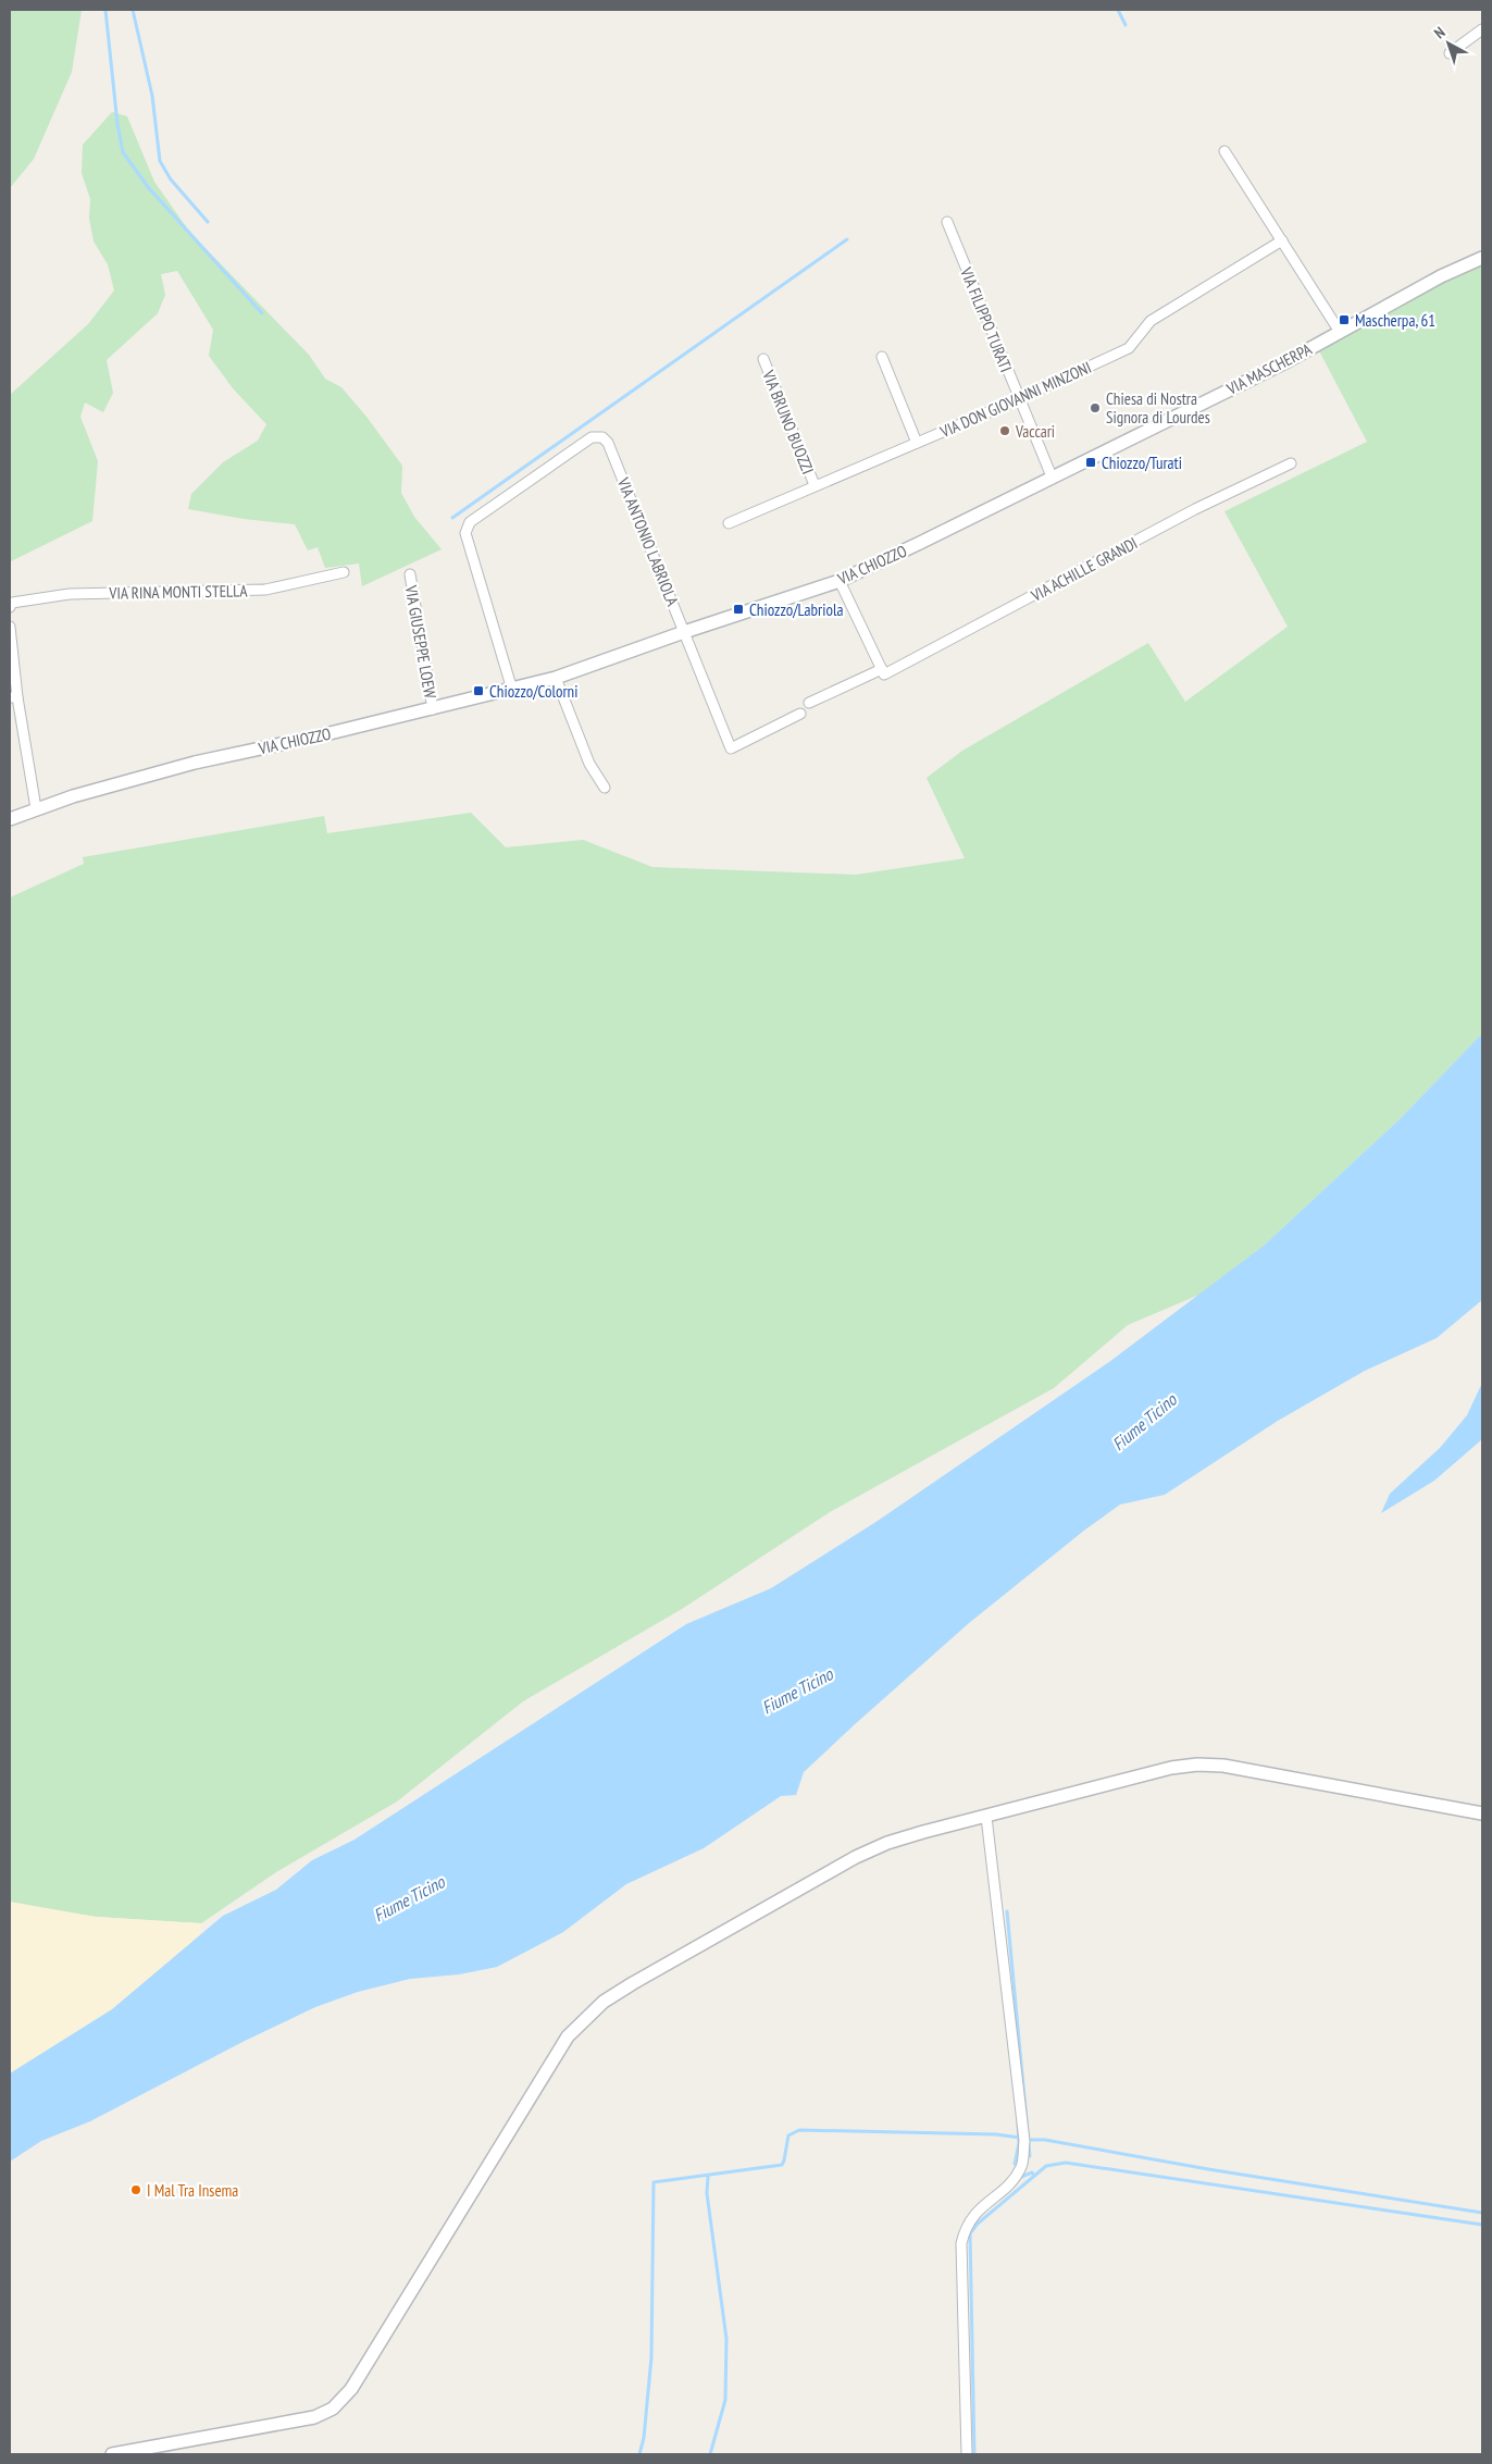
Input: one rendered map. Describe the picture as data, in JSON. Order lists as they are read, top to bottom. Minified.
{"streets":{"street":["VIA FILIPPO TURATI","VIA MASCHERPA","VIA DON GIOVANNI MINZONI","VIA BRUNO BUOZZI","VIA ANTONIO LABRIOLA","VIA CHIOZZO","VIA ACHILLE GRANDI","VIA RINA MONTI STELLA","VIA GIUSEPPE LOEW"]},"crossings":[["VIA FILIPPO TURATI","VIA MASCHERPA"],["VIA FILIPPO TURATI","VIA DON GIOVANNI MINZONI"],["VIA FILIPPO TURATI","VIA CHIOZZO"],["VIA MASCHERPA","VIA CHIOZZO"],["VIA DON GIOVANNI MINZONI","VIA BRUNO BUOZZI"],["VIA ANTONIO LABRIOLA","VIA CHIOZZO"],["VIA CHIOZZO","VIA GIUSEPPE LOEW"]],"water":["Fiume Ticino"],"places":{"transit":["Mascherpa, 61","Chiozzo/Turati","Chiozzo/Labriola","Chiozzo/Colorni"],"other":["Chiesa di Nostra Signora di Lourdes","Vaccari","I Mal Tra Insema"]},"north":"top left"}
